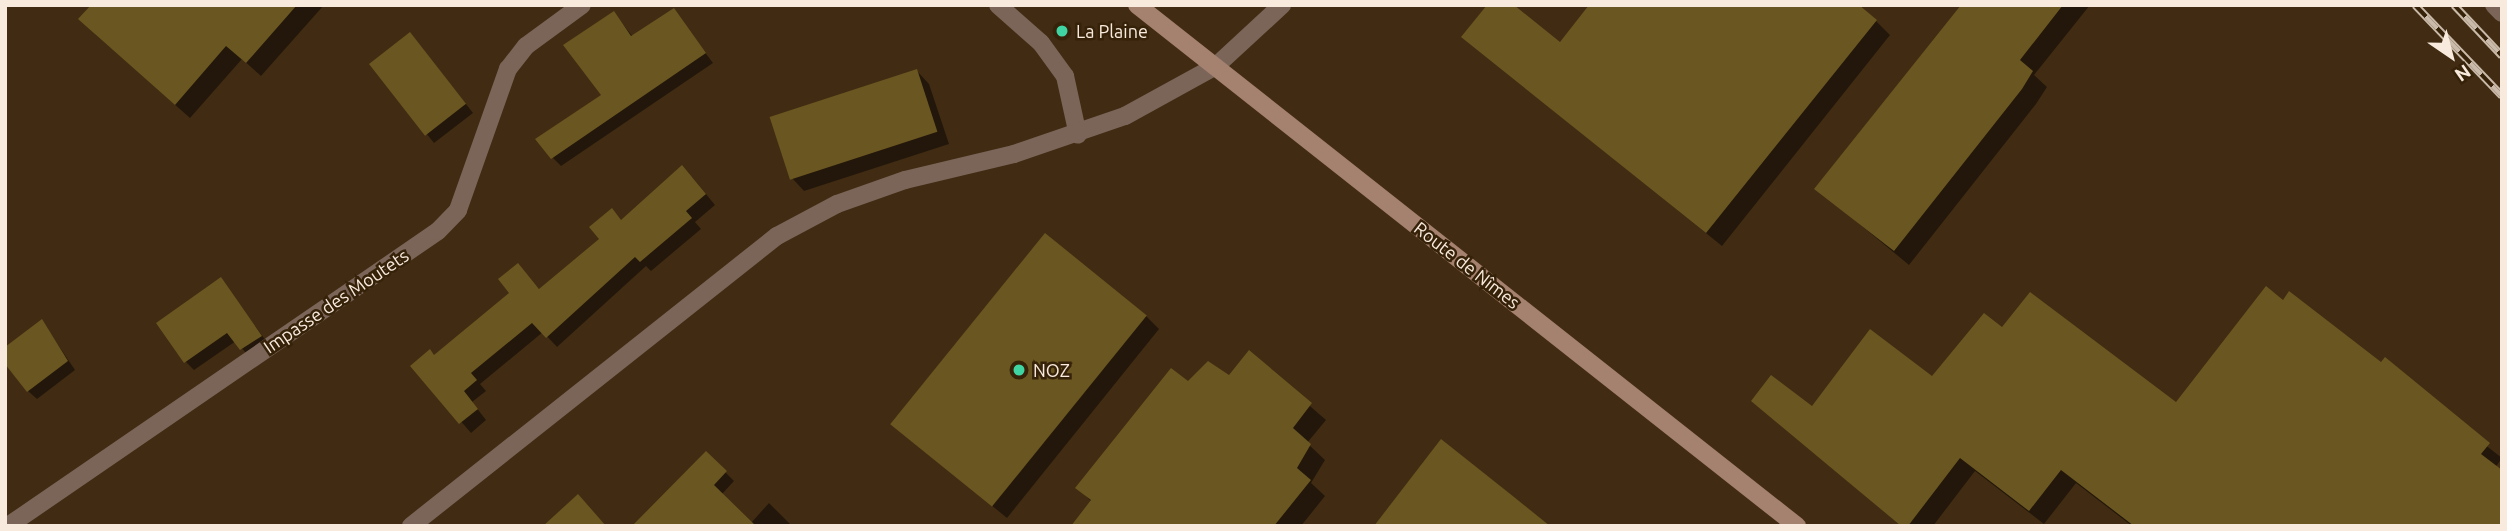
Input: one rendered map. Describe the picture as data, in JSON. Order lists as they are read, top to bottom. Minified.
{"streets":{"main road":["Route de Nîmes"],"street":["Impasse des Moutets"]},"places":["La Plaine","NOZ"],"north":"bottom right"}
